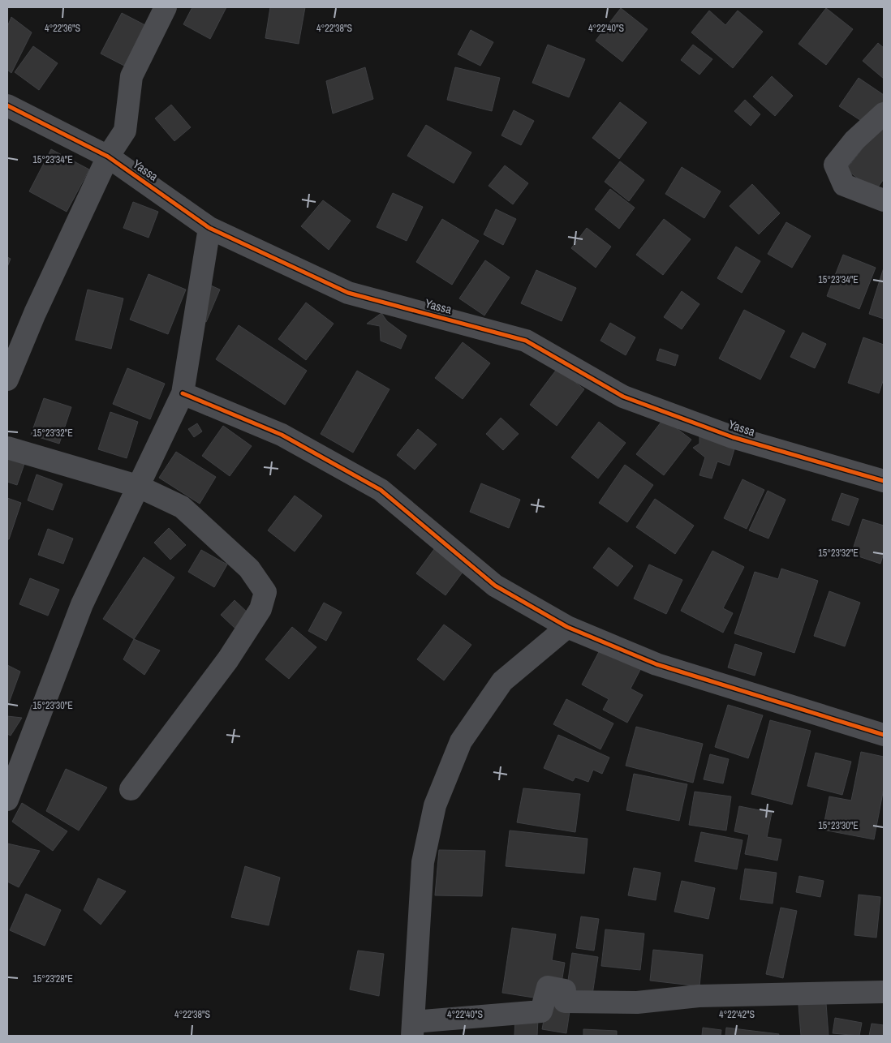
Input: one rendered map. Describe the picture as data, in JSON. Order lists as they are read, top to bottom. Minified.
{"streets":{"street":["Yassa"]},"coordinates":["4°22'36\"S","4°22'38\"S","4°22'40\"S","15°23'34\"E","15°23'32\"E","15°23'30\"E","15°23'28\"E","4°22'42\"S"]}
